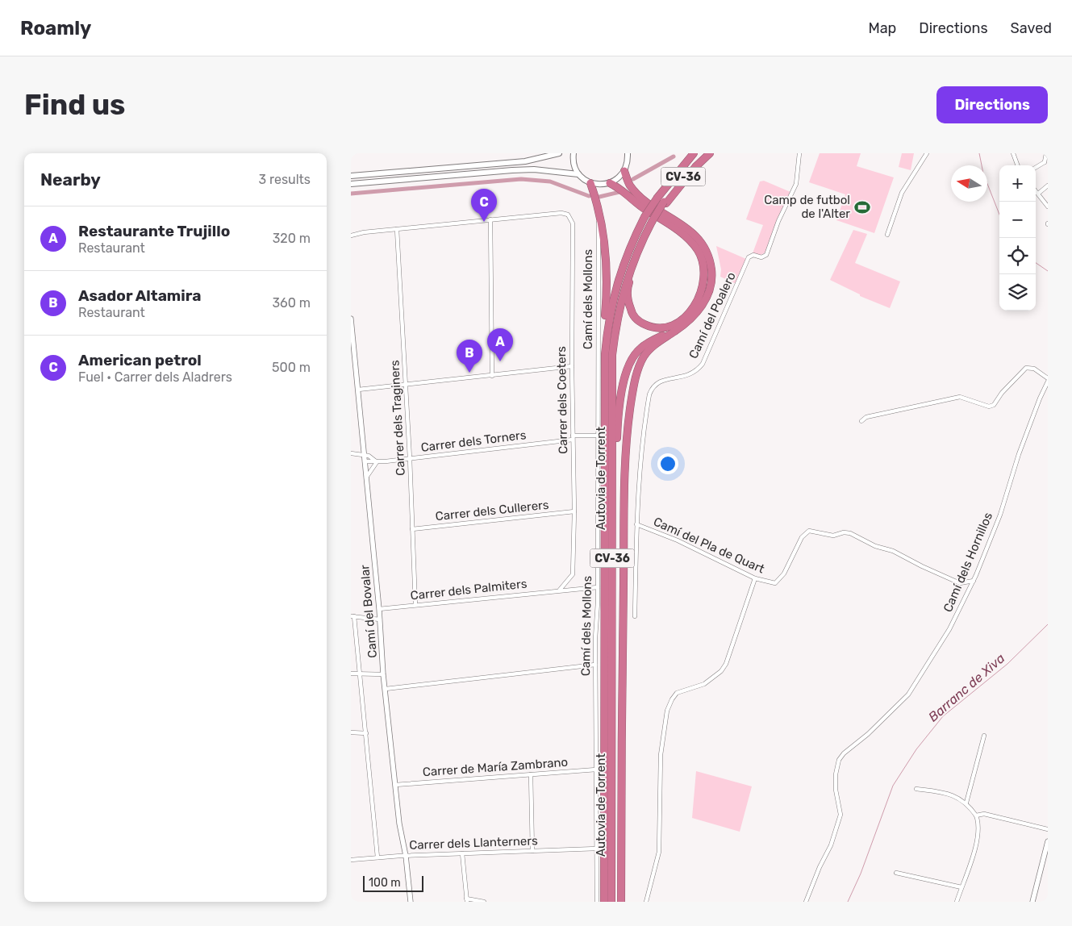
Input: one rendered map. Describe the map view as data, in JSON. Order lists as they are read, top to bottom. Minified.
{"streets":{"highway":["CV-36","Autovia de Torrent"],"street":["Camí dels Mollons","Camí del Poalero","Carrer dels Coeters","Carrer dels Traginers","Carrer dels Torners","Carrer dels Cullerers","Camí del Pla de Quart","Camí dels Hornillos","Carrer dels Palmiters","Camí del Bovalar","Carrer de María Zambrano","Carrer dels Llanterners"]},"crossings":[["Camí dels Mollons","Carrer dels Torners"],["Camí dels Mollons","Carrer dels Palmiters"],["Camí dels Mollons","Carrer de María Zambrano"],["Camí dels Mollons","Carrer dels Llanterners"],["Camí del Poalero","Camí del Pla de Quart"],["Carrer dels Coeters","Carrer dels Torners"],["Carrer dels Coeters","Carrer dels Cullerers"],["Carrer dels Coeters","Carrer dels Palmiters"],["Carrer dels Traginers","Carrer dels Torners"],["Carrer dels Traginers","Carrer dels Cullerers"],["Carrer dels Traginers","Carrer dels Palmiters"],["Carrer dels Torners","Camí del Bovalar"],["Camí del Pla de Quart","Camí dels Hornillos"],["Carrer dels Palmiters","Camí del Bovalar"],["Camí del Bovalar","Carrer de María Zambrano"],["Camí del Bovalar","Carrer dels Llanterners"]],"water":["Barranc de Xiva"],"places":{"sports":["Camp de futbol de l'Alter"]},"scale_bar":"100 m","north":"left","page":{"header":"Roamly","nav":["Map","Directions","Saved"],"buttons":"Directions","title":"Find us","heading":["Nearby","3 results"],"map_buttons":["+","−"],"pins":["C","A","B"],"list":[{"mark":"A","name":"Restaurante Trujillo","note":"Restaurant","value":"320 m"},{"mark":"B","name":"Asador Altamira","note":"Restaurant","value":"360 m"},{"mark":"C","name":"American petrol","note":"Fuel · Carrer dels Aladrers","value":"500 m"}],"scale":"100 m"}}
